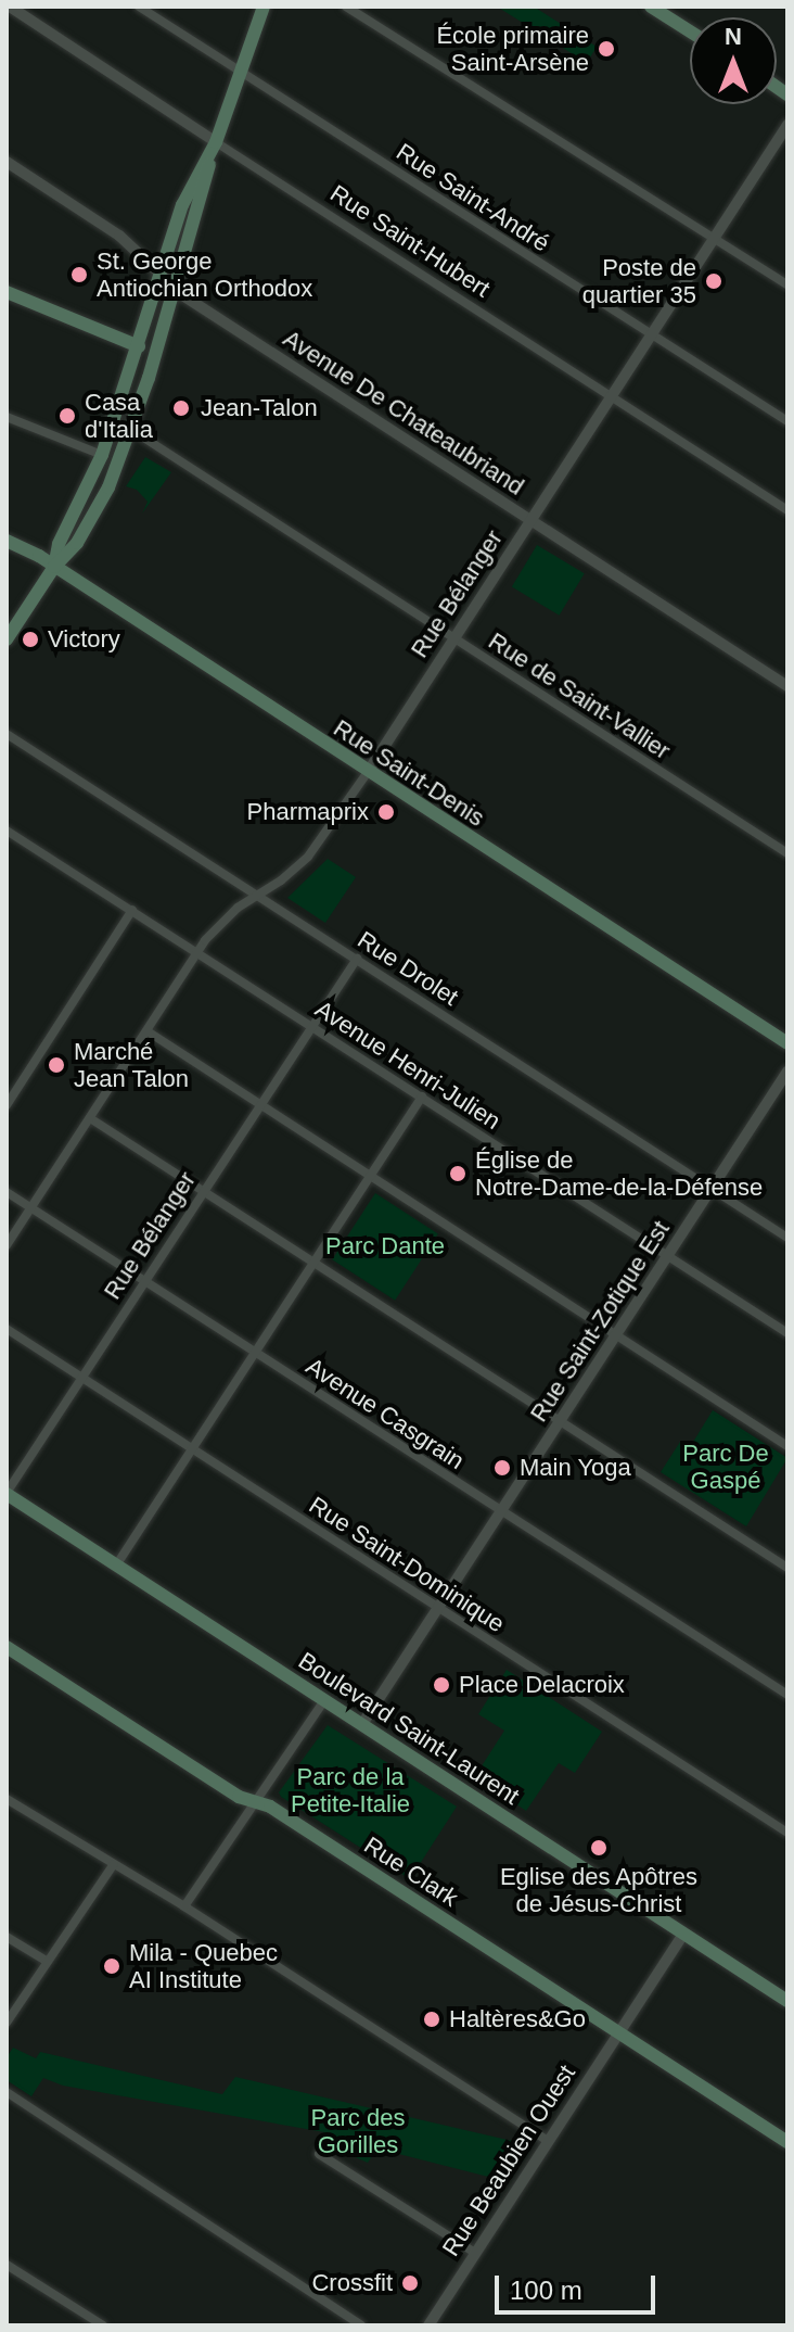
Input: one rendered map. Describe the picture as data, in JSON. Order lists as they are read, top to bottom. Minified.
{"streets":{"main road":["Rue Saint-Denis","Boulevard Saint-Laurent","Rue Clark"],"street":["Rue Saint-André","Rue Saint-Hubert","Avenue De Chateaubriand","Rue Bélanger","Rue de Saint-Vallier","Rue Drolet","Avenue Henri-Julien","Rue Saint-Zotique Est","Avenue Casgrain","Rue Saint-Dominique","Rue Beaubien Ouest"]},"crossings":[["Rue Saint-André","Rue Bélanger"],["Rue Saint-Hubert","Rue Bélanger"],["Avenue De Chateaubriand","Rue Bélanger"],["Rue Bélanger","Rue de Saint-Vallier"],["Rue Bélanger","Rue Saint-Denis"],["Rue Bélanger","Rue Drolet"],["Rue Bélanger","Avenue Henri-Julien"],["Rue Bélanger","Avenue Casgrain"],["Rue Bélanger","Rue Saint-Dominique"],["Rue Bélanger","Boulevard Saint-Laurent"],["Rue Drolet","Rue Saint-Zotique Est"],["Avenue Henri-Julien","Rue Saint-Zotique Est"],["Rue Saint-Zotique Est","Avenue Casgrain"],["Rue Saint-Zotique Est","Rue Saint-Dominique"],["Rue Saint-Zotique Est","Boulevard Saint-Laurent"],["Boulevard Saint-Laurent","Rue Beaubien Ouest"],["Rue Clark","Rue Beaubien Ouest"]],"parks":["Parc Dante","Parc De Gaspé","Parc de la Petite-Italie","Parc des Gorilles"],"places":["École primaire Saint-Arsène","St. George Antiochian Orthodox","Poste de quartier 35","Jean-Talon","Casa d'Italia","Victory","Pharmaprix","Marché Jean Talon","Église de Notre-Dame-de-la-Défense","Main Yoga","Place Delacroix","Eglise des Apôtres de Jésus-Christ","Mila - Quebec AI Institute","Haltères&Go","Crossfit"],"scale_bar":"100 m","north":"top"}
